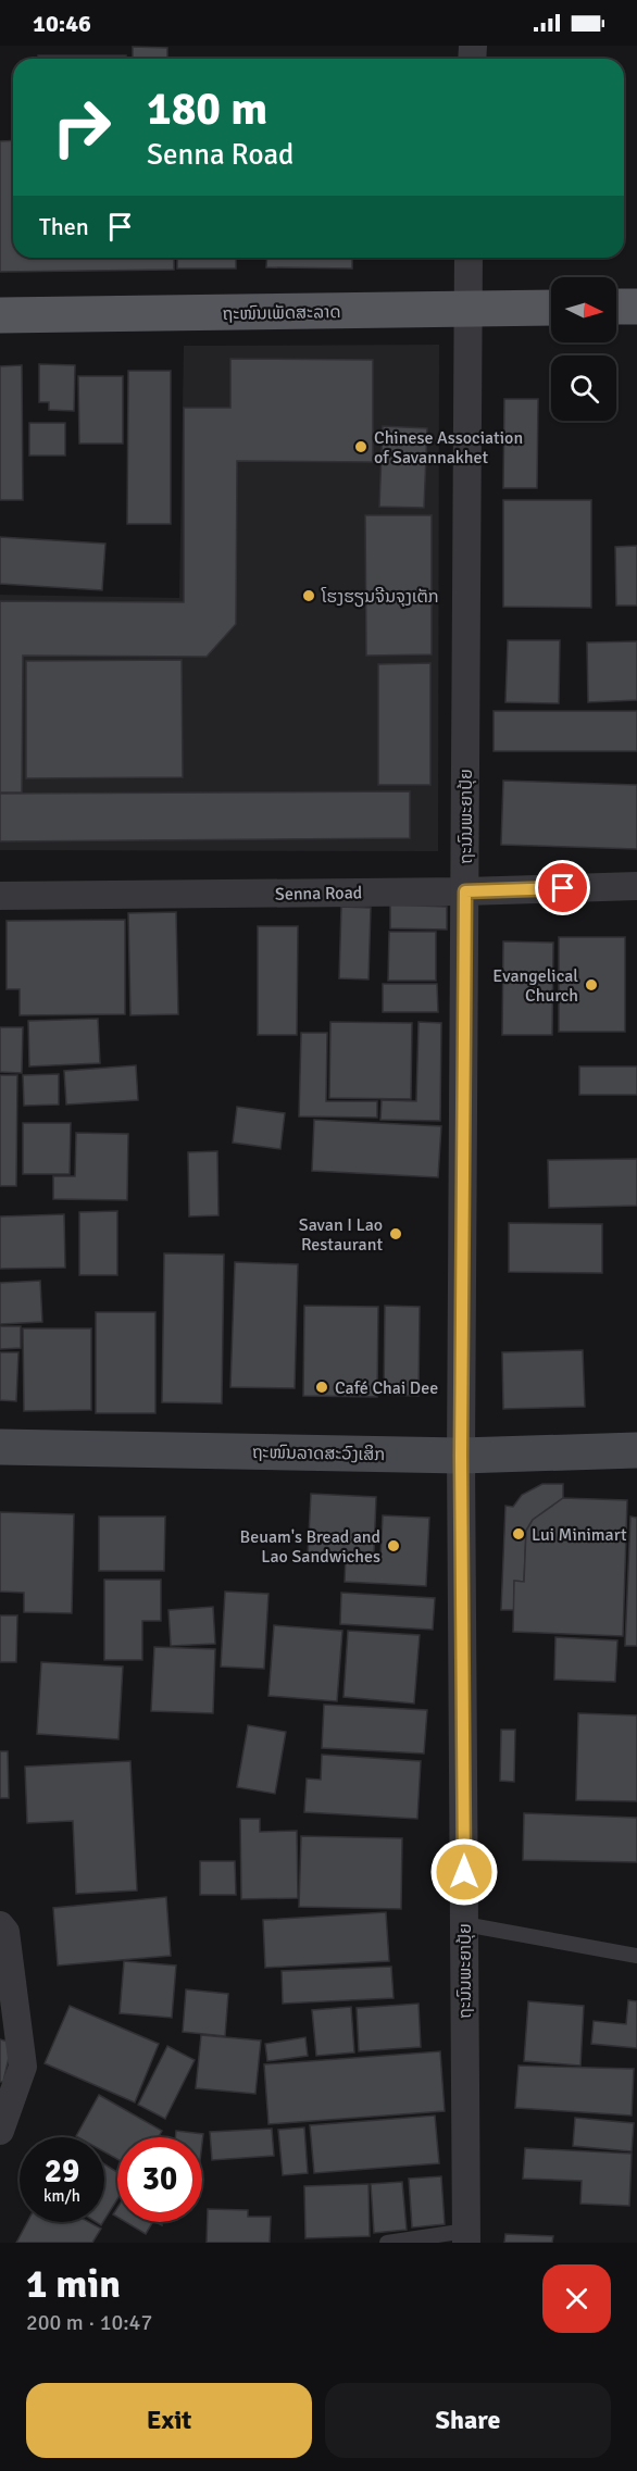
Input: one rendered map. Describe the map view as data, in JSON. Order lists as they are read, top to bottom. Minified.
{"streets":{"main road":["ຖະໜົນເພັດສະລາດ"],"street":["ຖະນົນພະຍາປຸ້ຍ","Senna Road","ຖະໜົນລາດສະວົງເສິກ"]},"crossings":[["ຖະໜົນເພັດສະລາດ","ຖະນົນພະຍາປຸ້ຍ"],["ຖະນົນພະຍາປຸ້ຍ","Senna Road"],["ຖະນົນພະຍາປຸ້ຍ","ຖະໜົນລາດສະວົງເສິກ"]],"places":["Chinese Association of Savannakhet","ໂຮງຮຽນຈີນຈຸງເຕັກ","Evangelical Church","Savan I Lao Restaurant","Café Chai Dee","Lui Minimart","Beuam's Bread and Lao Sandwiches"],"north":"right","page":{"status":"10:46","turn":["180 m","Senna Road"],"then":"Then","speed":"29 km/h","limit":"30","heading":["1 min","200 m · 10:47"],"buttons":["Exit","Share"]}}
